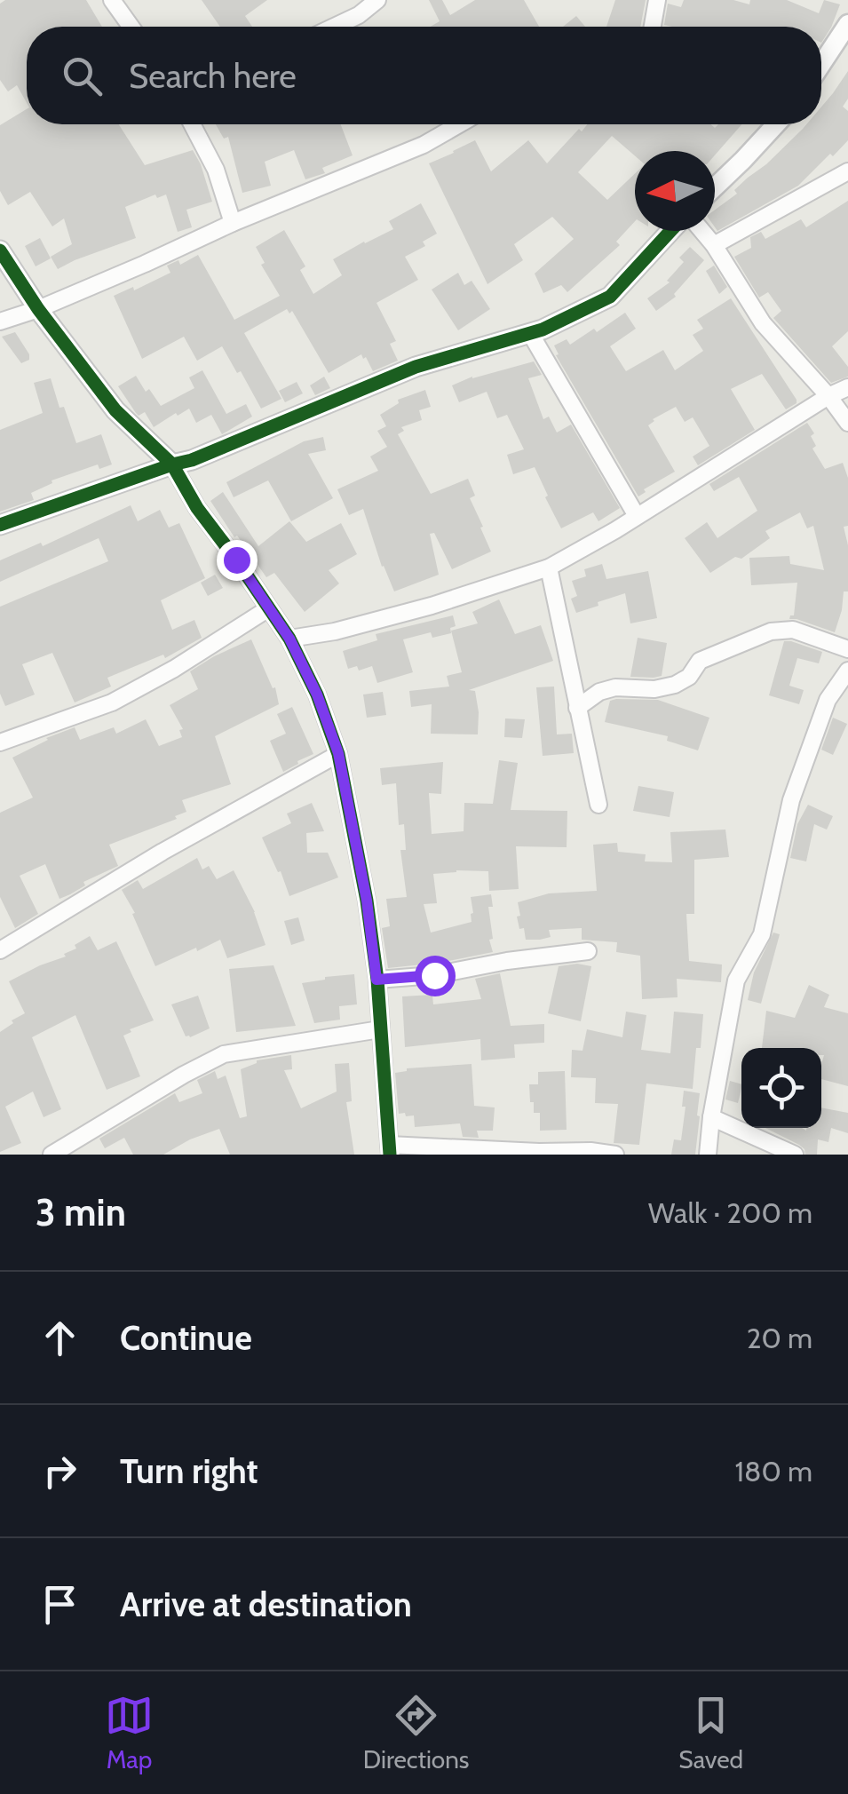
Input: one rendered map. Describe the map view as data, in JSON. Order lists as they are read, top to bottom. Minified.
{"north":"left","page":{"search":"Search here","heading":["3 min","Walk · 200 m"],"list":[["Continue","20 m"],["Turn right","180 m"],"Arrive at destination"],"nav":["Map","Directions","Saved"]}}
